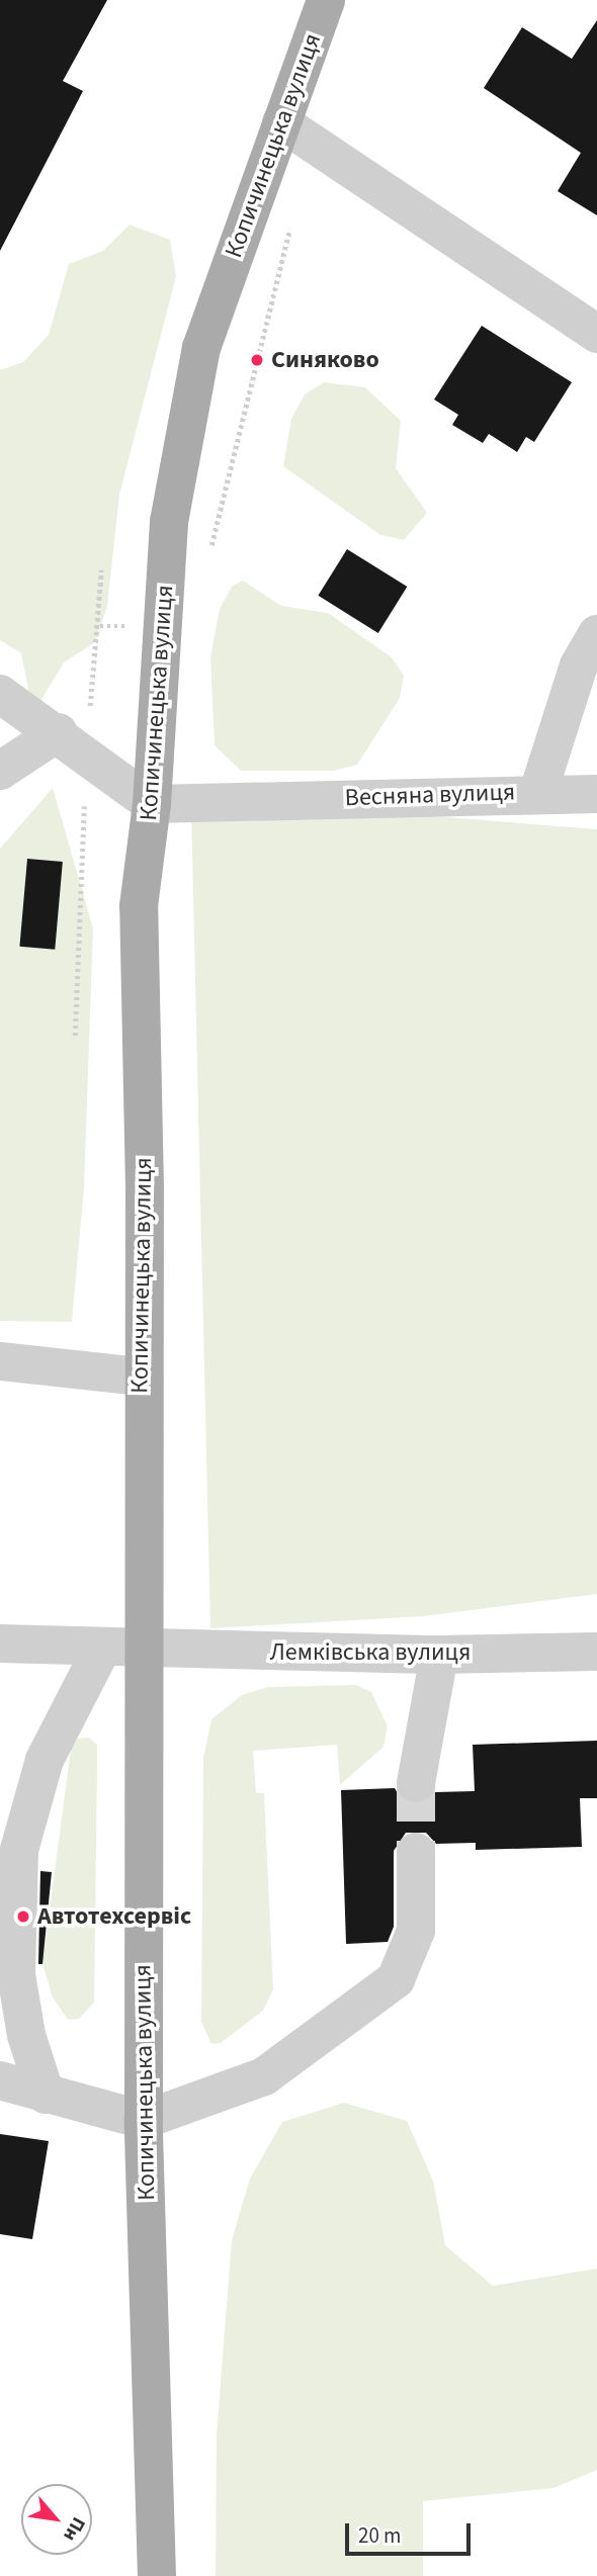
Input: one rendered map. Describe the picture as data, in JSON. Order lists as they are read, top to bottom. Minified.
{"streets":{"main road":["Копичинецька вулиця"],"street":["Весняна вулиця","Лемківська вулиця"]},"crossings":[["Копичинецька вулиця","Весняна вулиця"],["Копичинецька вулиця","Лемківська вулиця"]],"places":["Синяково","Автотехсервіс"],"scale_bar":"20 m","north":"bottom right"}
